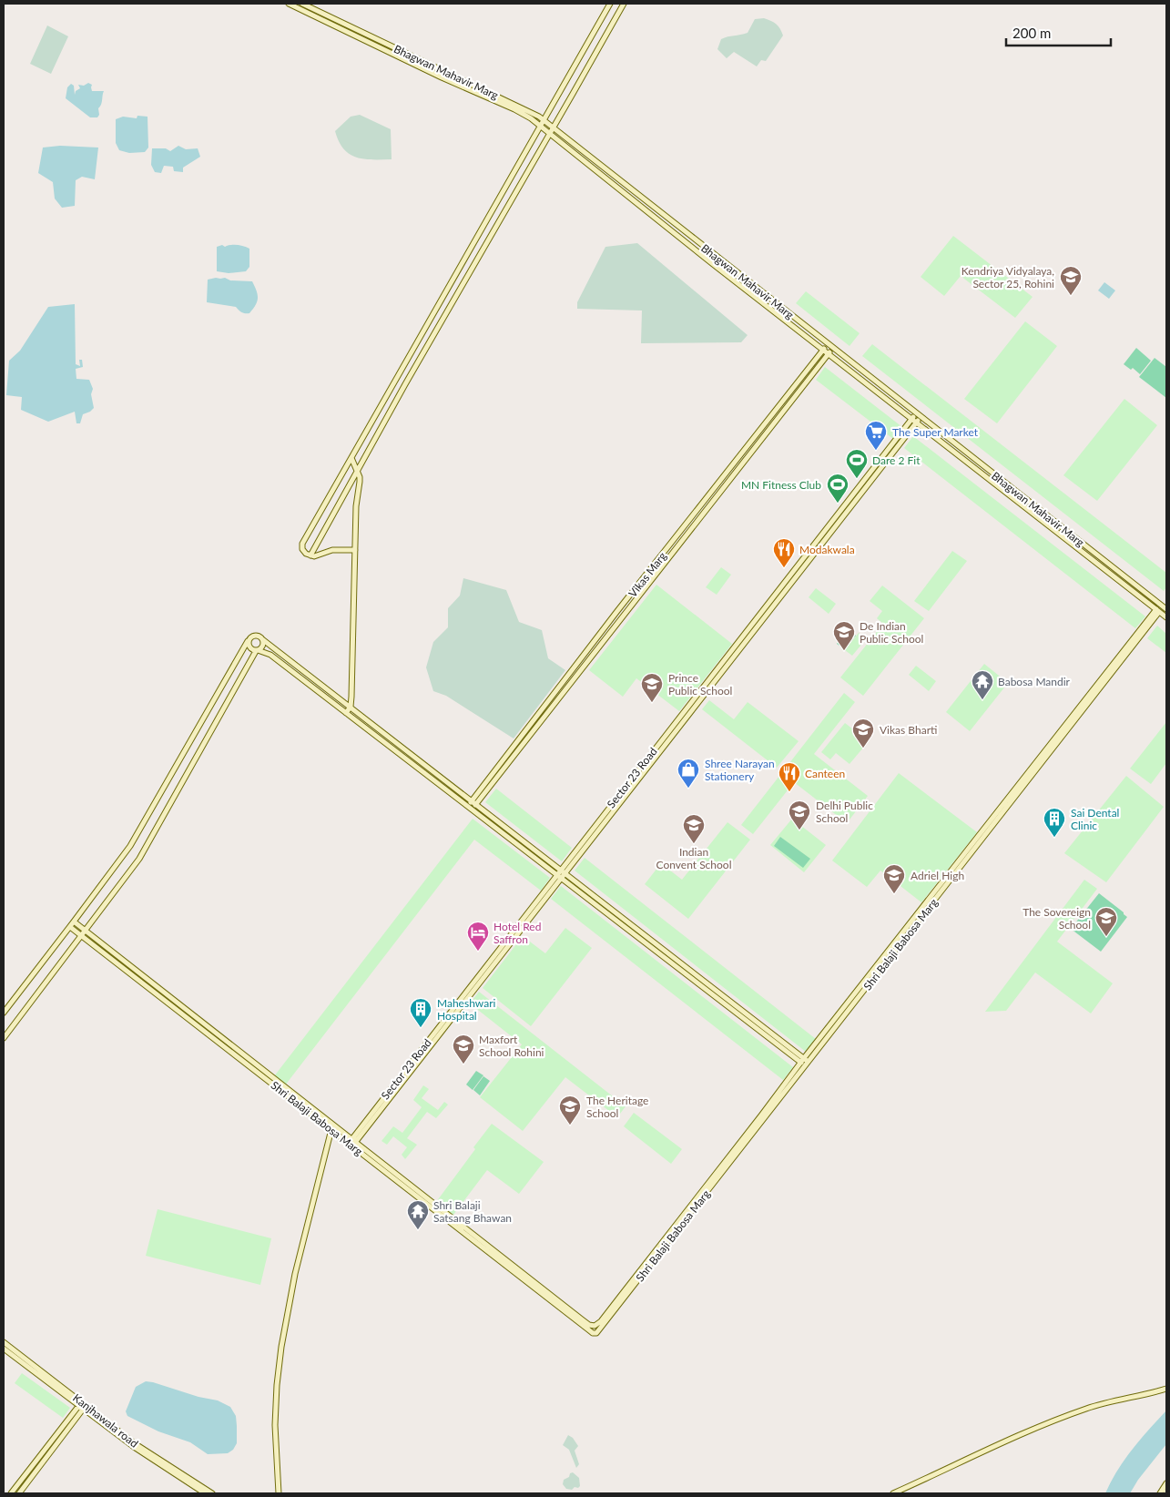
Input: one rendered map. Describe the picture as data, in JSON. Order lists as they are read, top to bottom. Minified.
{"streets":{"street":["Bhagwan Mahavir Marg","Vikas Marg","Sector 23 Road","Shri Balaji Babosa Marg","Kanjhawala road"]},"crossings":[["Bhagwan Mahavir Marg","Vikas Marg"],["Bhagwan Mahavir Marg","Sector 23 Road"],["Bhagwan Mahavir Marg","Shri Balaji Babosa Marg"],["Sector 23 Road","Shri Balaji Babosa Marg"]],"places":{"school or university":["Kendriya Vidyalaya, Sector 25, Rohini","De Indian Public School","Prince Public School","Vikas Bharti","Delhi Public School","Indian Convent School","Adriel High","The Sovereign School","Maxfort School Rohini","The Heritage School"],"supermarket":["The Super Market"],"sports":["Dare 2 Fit","MN Fitness Club"],"restaurant":["Modakwala","Canteen"],"temple":["Babosa Mandir","Shri Balaji Satsang Bhawan"],"shop":["Shree Narayan Stationery"],"building":["Sai Dental Clinic","Maheshwari Hospital"],"hotel":["Hotel Red Saffron"]},"scale_bar":"200 m"}
